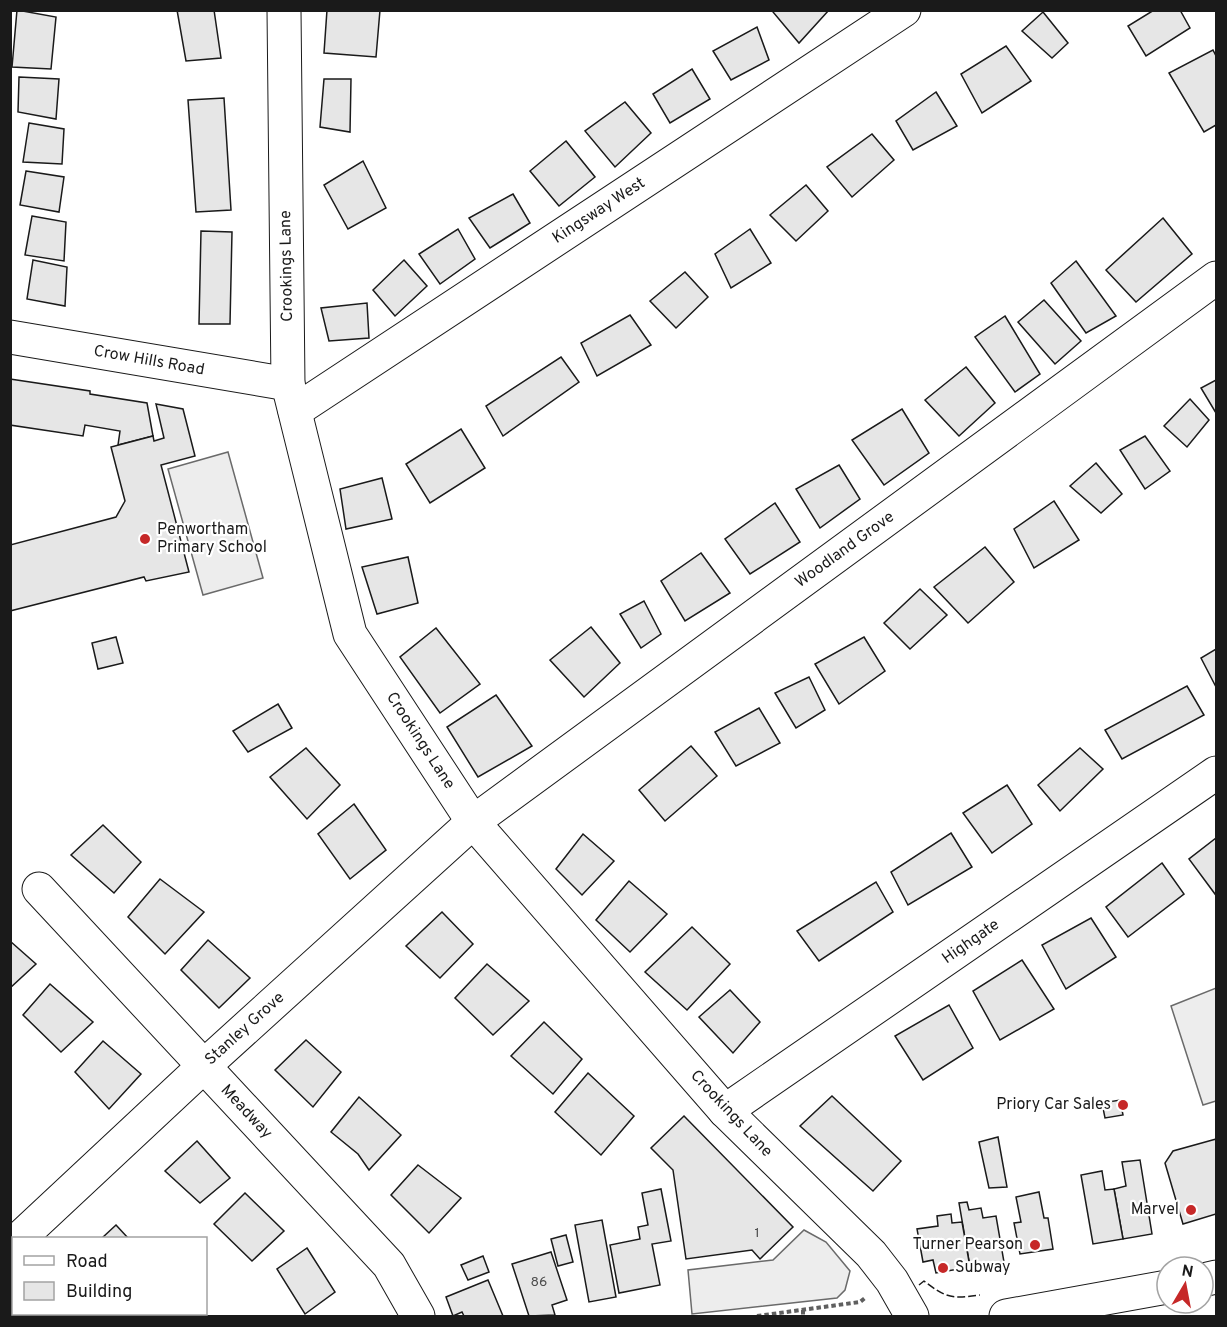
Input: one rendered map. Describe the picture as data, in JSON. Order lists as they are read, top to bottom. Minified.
{"streets":{"street":["Kingsway West","Crookings Lane","Crow Hills Road","Woodland Grove","Highgate","Stanley Grove","Meadway"]},"crossings":[["Kingsway West","Crookings Lane"],["Kingsway West","Crow Hills Road"],["Crookings Lane","Crow Hills Road"],["Crookings Lane","Woodland Grove"],["Crookings Lane","Highgate"],["Crookings Lane","Stanley Grove"],["Woodland Grove","Stanley Grove"],["Stanley Grove","Meadway"]],"places":["Penwortham Primary School","Priory Car Sales","Marvel","Turner Pearson","Subway"],"house_numbers":["1","86"],"legend":["Road","Building"],"north":"top"}
